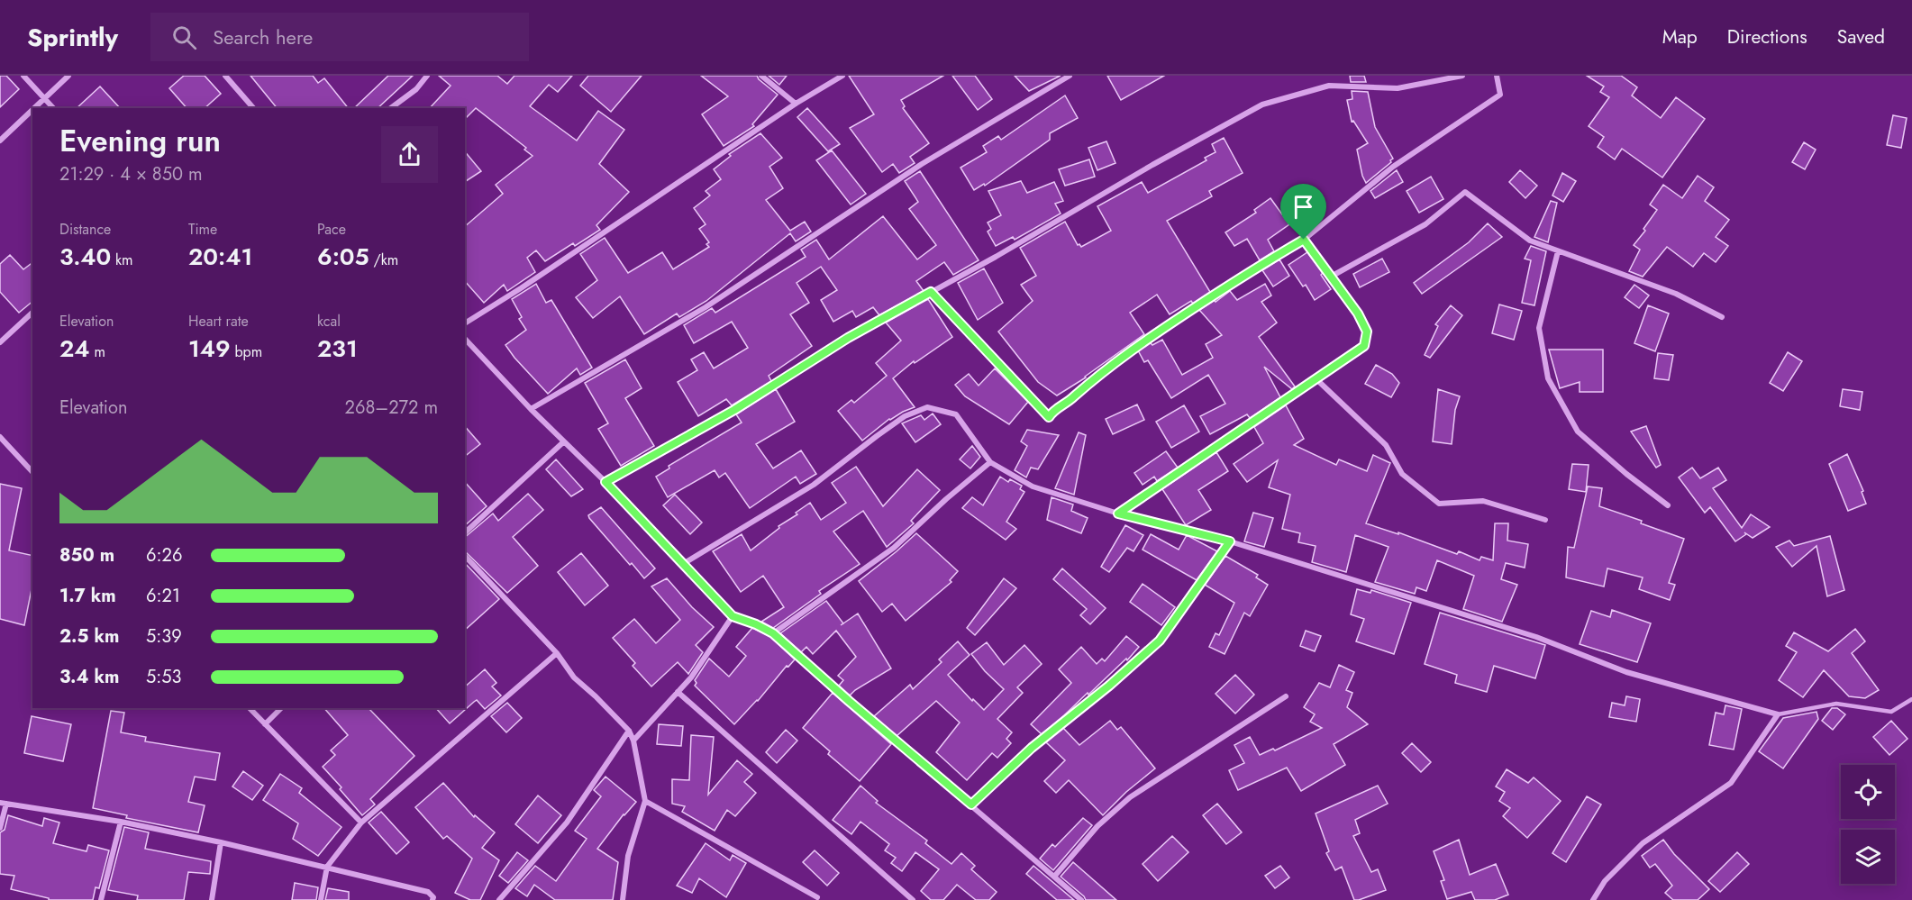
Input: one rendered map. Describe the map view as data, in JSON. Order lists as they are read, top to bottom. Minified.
{"page":{"header":"Sprintly","search":"Search here","nav":["Map","Directions","Saved"],"heading":["Evening run","21:29 · 4 × 850 m"],"stats":[["Distance","3.40 km"],["Time","20:41"],["Pace","6:05 /km"],["Elevation","24 m"],["Heart rate","149 bpm"],["kcal","231"]],"chart":["Elevation","268–272 m"],"list":[{"name":"850 m","note":"6:26"},{"name":"1.7 km","note":"6:21"},{"name":"2.5 km","note":"5:39"},{"name":"3.4 km","note":"5:53"}]}}
